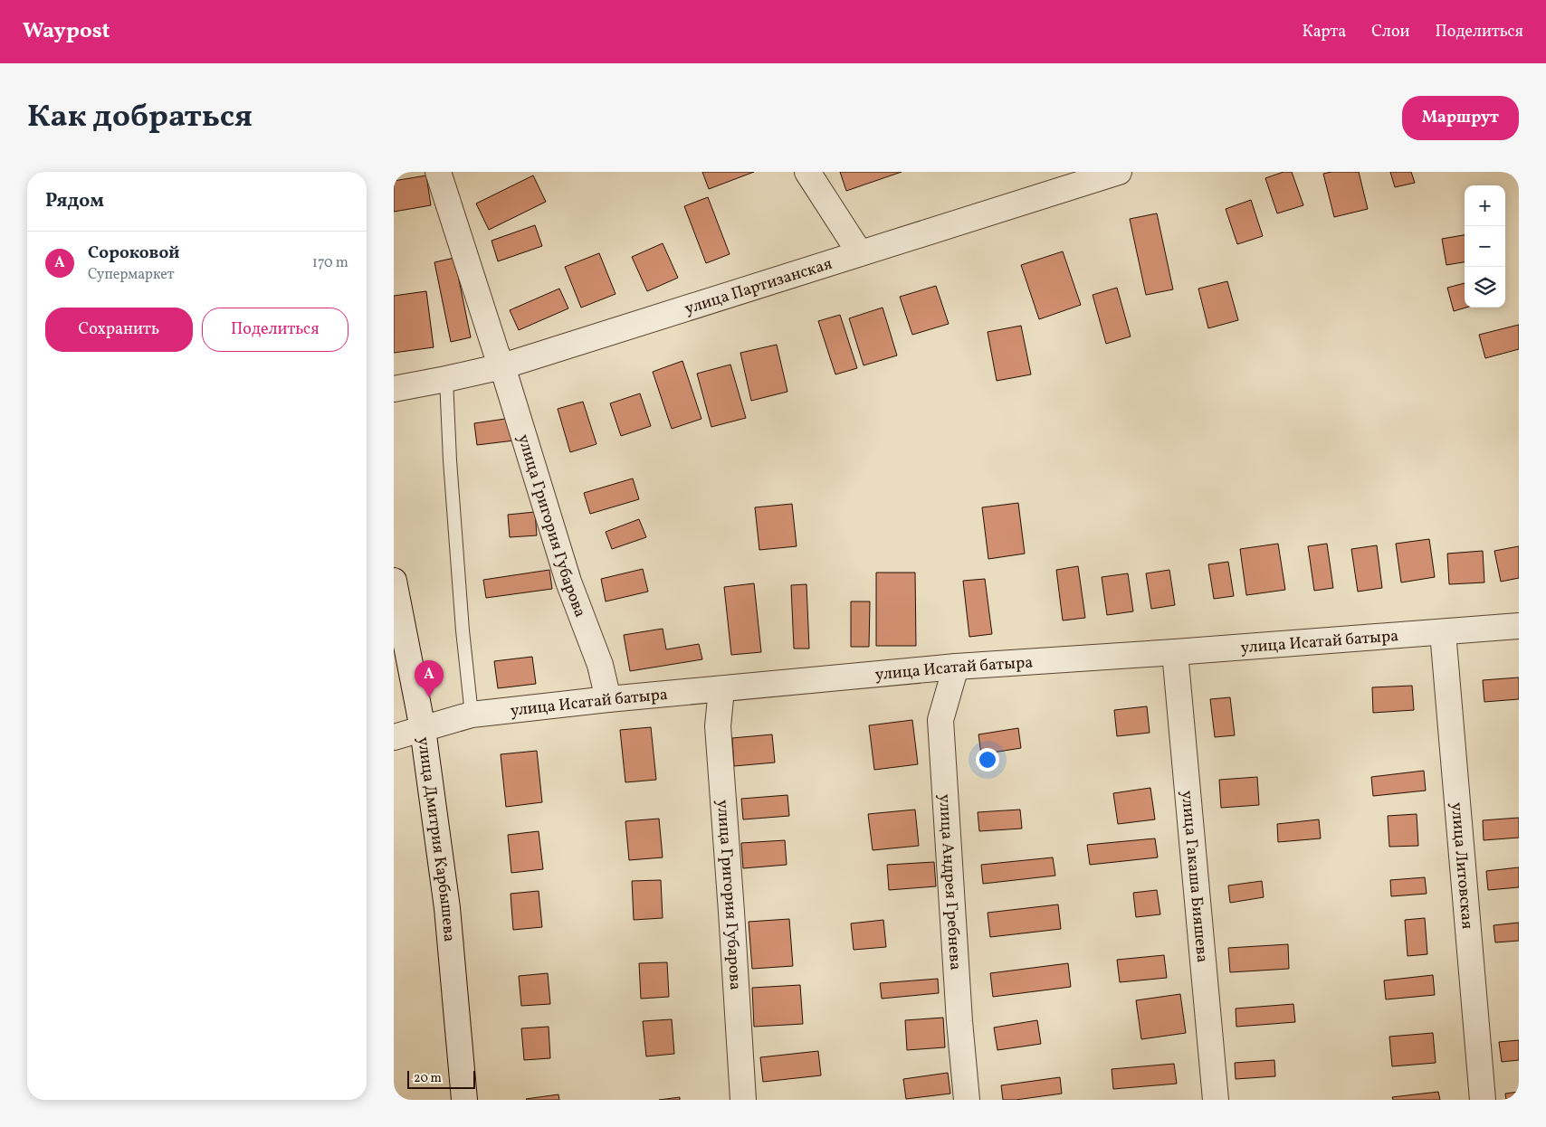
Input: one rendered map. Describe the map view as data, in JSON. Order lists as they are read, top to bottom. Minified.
{"streets":{"street":["улица Партизанская","улица Григория Губарова","улица Исатай батыра","улица Дмитрия Карбышева","улица Литовская","улица Гакаша Бияшева","улица Андрея Гребнева"]},"crossings":[["улица Партизанская","улица Григория Губарова"],["улица Григория Губарова","улица Исатай батыра"],["улица Исатай батыра","улица Дмитрия Карбышева"],["улица Исатай батыра","улица Литовская"],["улица Исатай батыра","улица Гакаша Бияшева"],["улица Исатай батыра","улица Андрея Гребнева"]],"scale_bar":"20 m","page":{"header":"Waypost","nav":["Карта","Слои","Поделиться"],"title":"Как добраться","buttons":["Маршрут",["Сохранить","Поделиться"]],"heading":"Рядом","map_buttons":["+","−"],"list":[{"mark":"A","name":"Сороковой","note":"Супермаркет","value":"170 m"}],"pins":"A","scale":"20 m"}}
